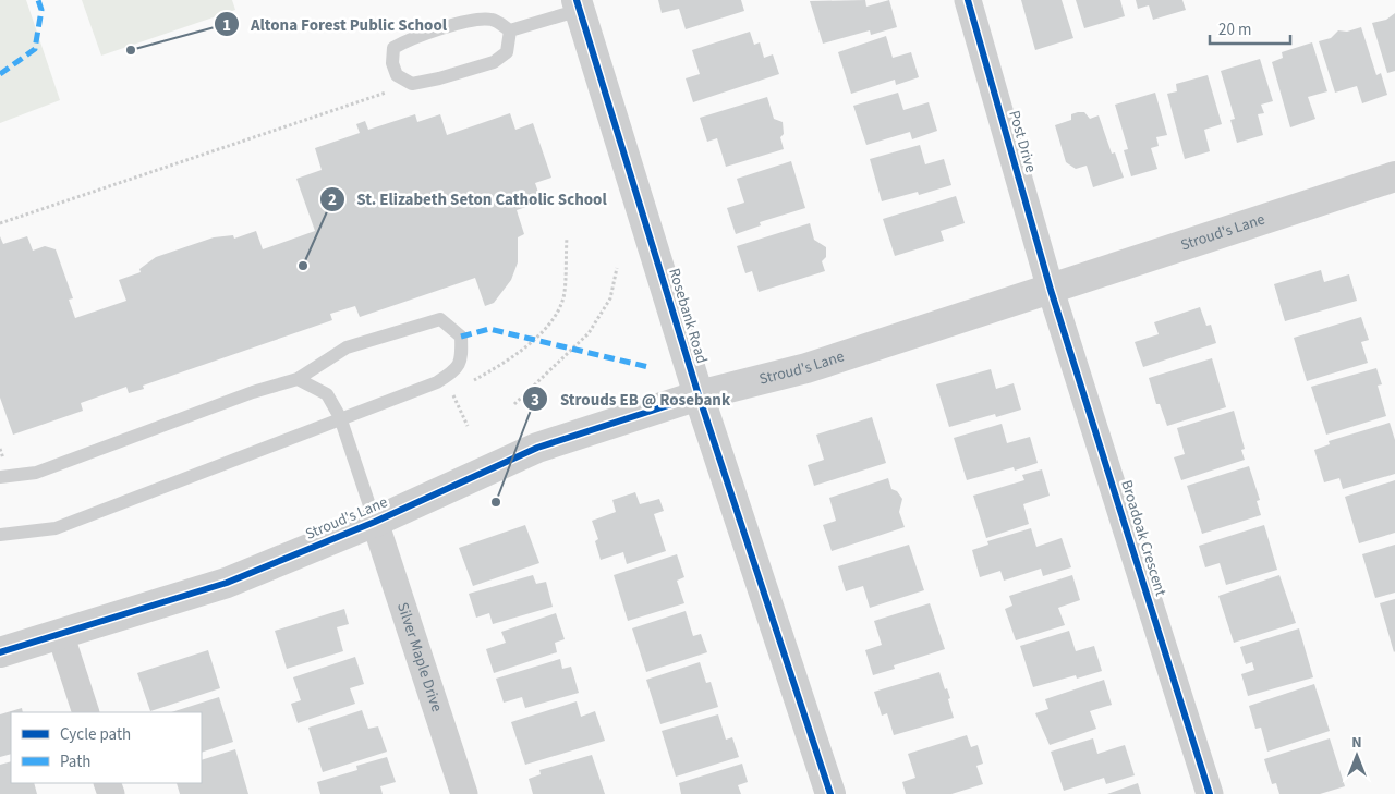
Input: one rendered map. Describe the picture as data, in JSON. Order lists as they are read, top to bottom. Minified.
{"streets":{"street":["Post Drive","Stroud's Lane","Rosebank Road","Broadoak Crescent","Silver Maple Drive"]},"crossings":[["Post Drive","Stroud's Lane"],["Post Drive","Broadoak Crescent"],["Stroud's Lane","Rosebank Road"],["Stroud's Lane","Broadoak Crescent"],["Stroud's Lane","Silver Maple Drive"]],"places":["Altona Forest Public School","St. Elizabeth Seton Catholic School","Strouds EB @ Rosebank"],"legend":["Cycle path","Path"],"scale_bar":"20 m","north":"top"}
